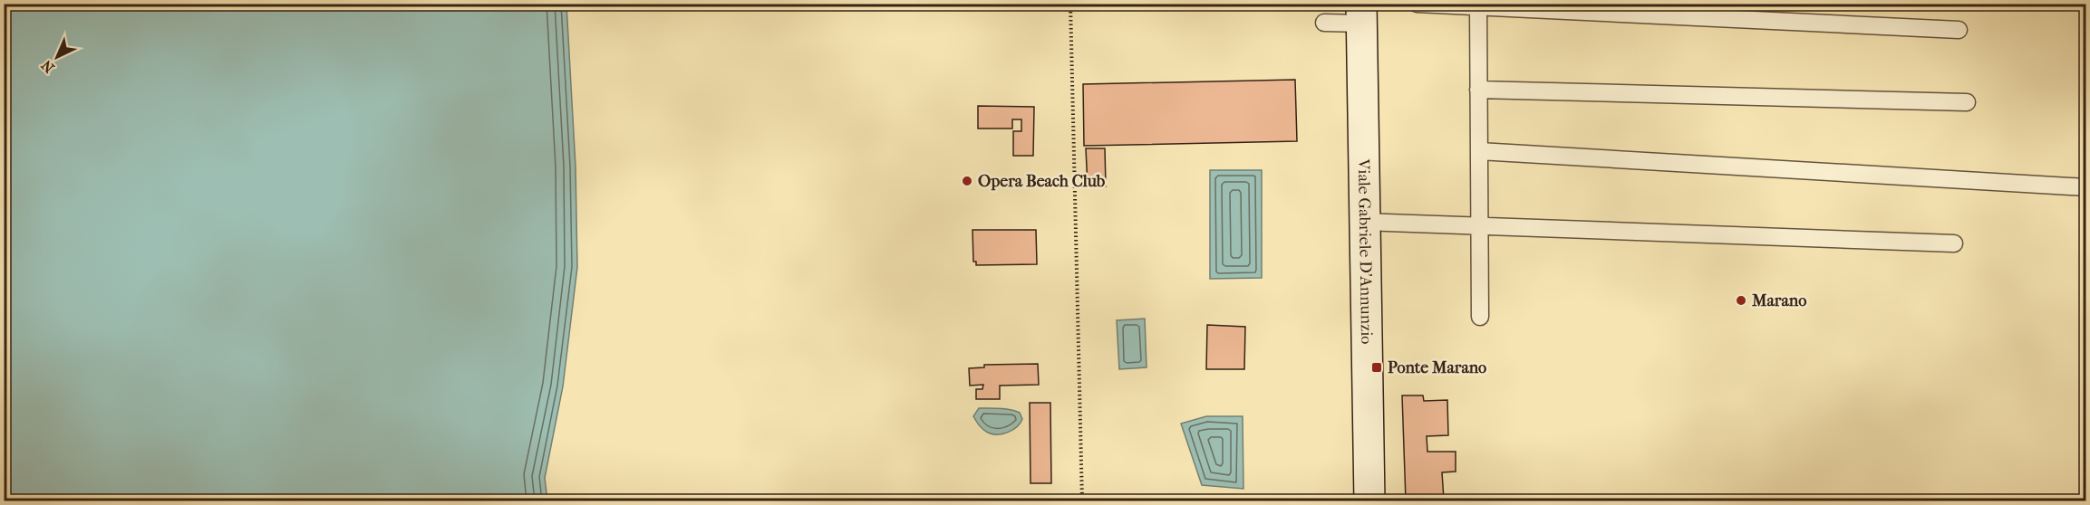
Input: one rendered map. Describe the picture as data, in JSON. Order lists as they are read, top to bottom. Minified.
{"streets":{"street":["Viale Gabriele D'Annunzio"]},"places":{"other":["Opera Beach Club","Marano"],"transit":["Ponte Marano"]},"north":"bottom left"}
